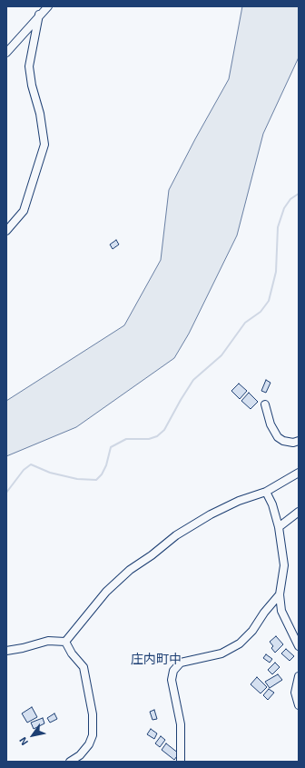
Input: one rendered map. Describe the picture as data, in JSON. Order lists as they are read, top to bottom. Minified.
{"districts":["庄内町中"],"north":"bottom left"}
